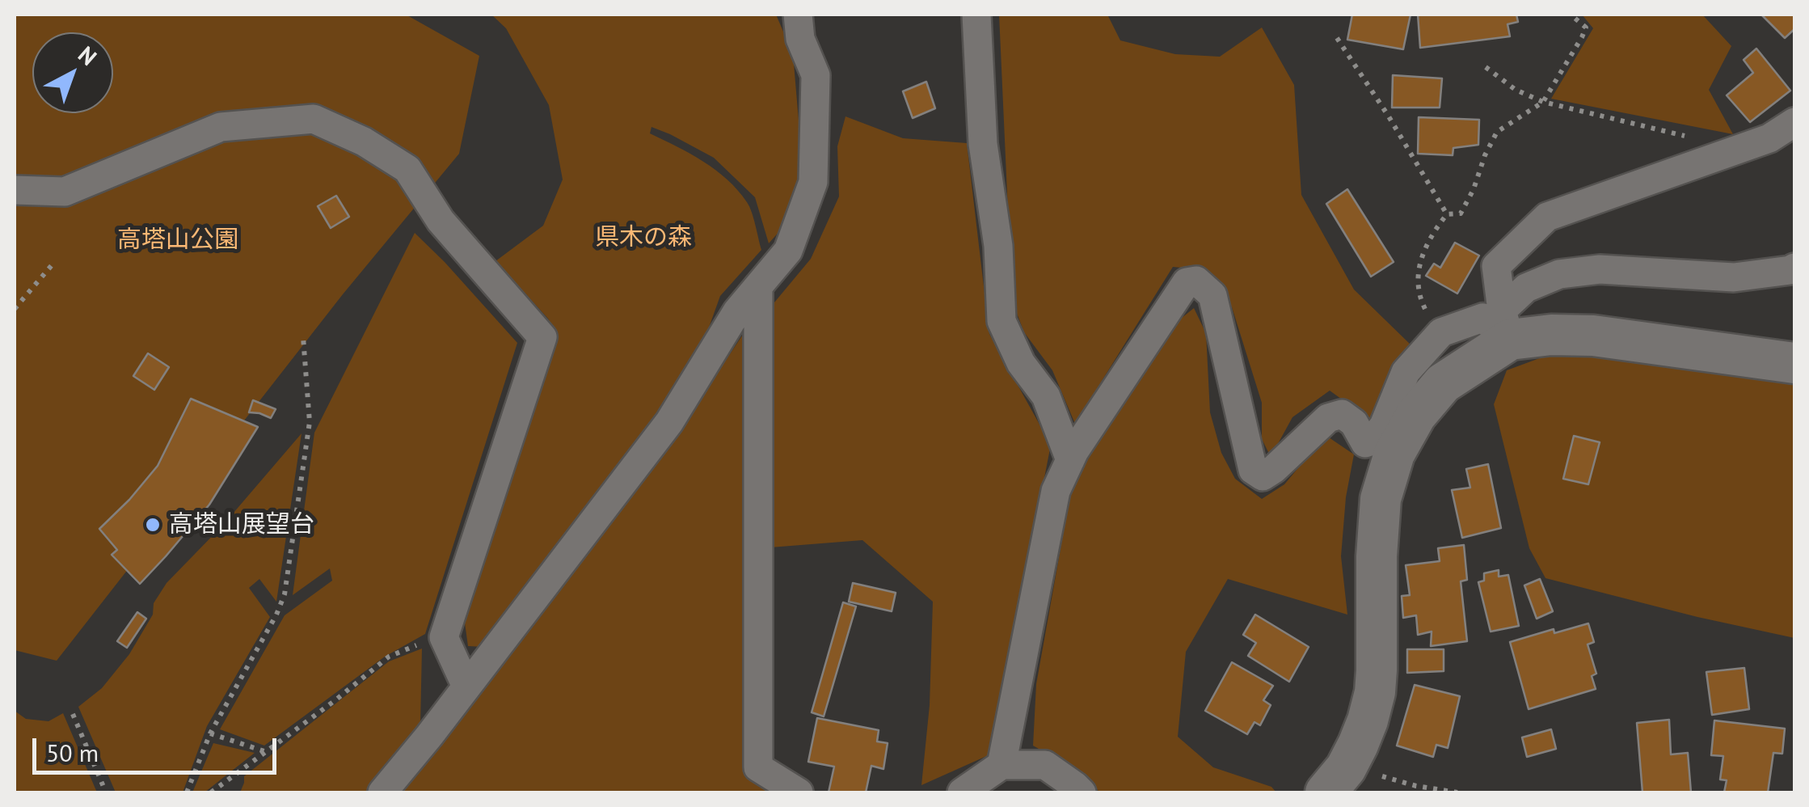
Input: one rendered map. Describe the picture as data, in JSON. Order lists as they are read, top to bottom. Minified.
{"parks":["県木の森","高塔山公園"],"places":["高塔山展望台"],"scale_bar":"50 m","north":"top right"}
